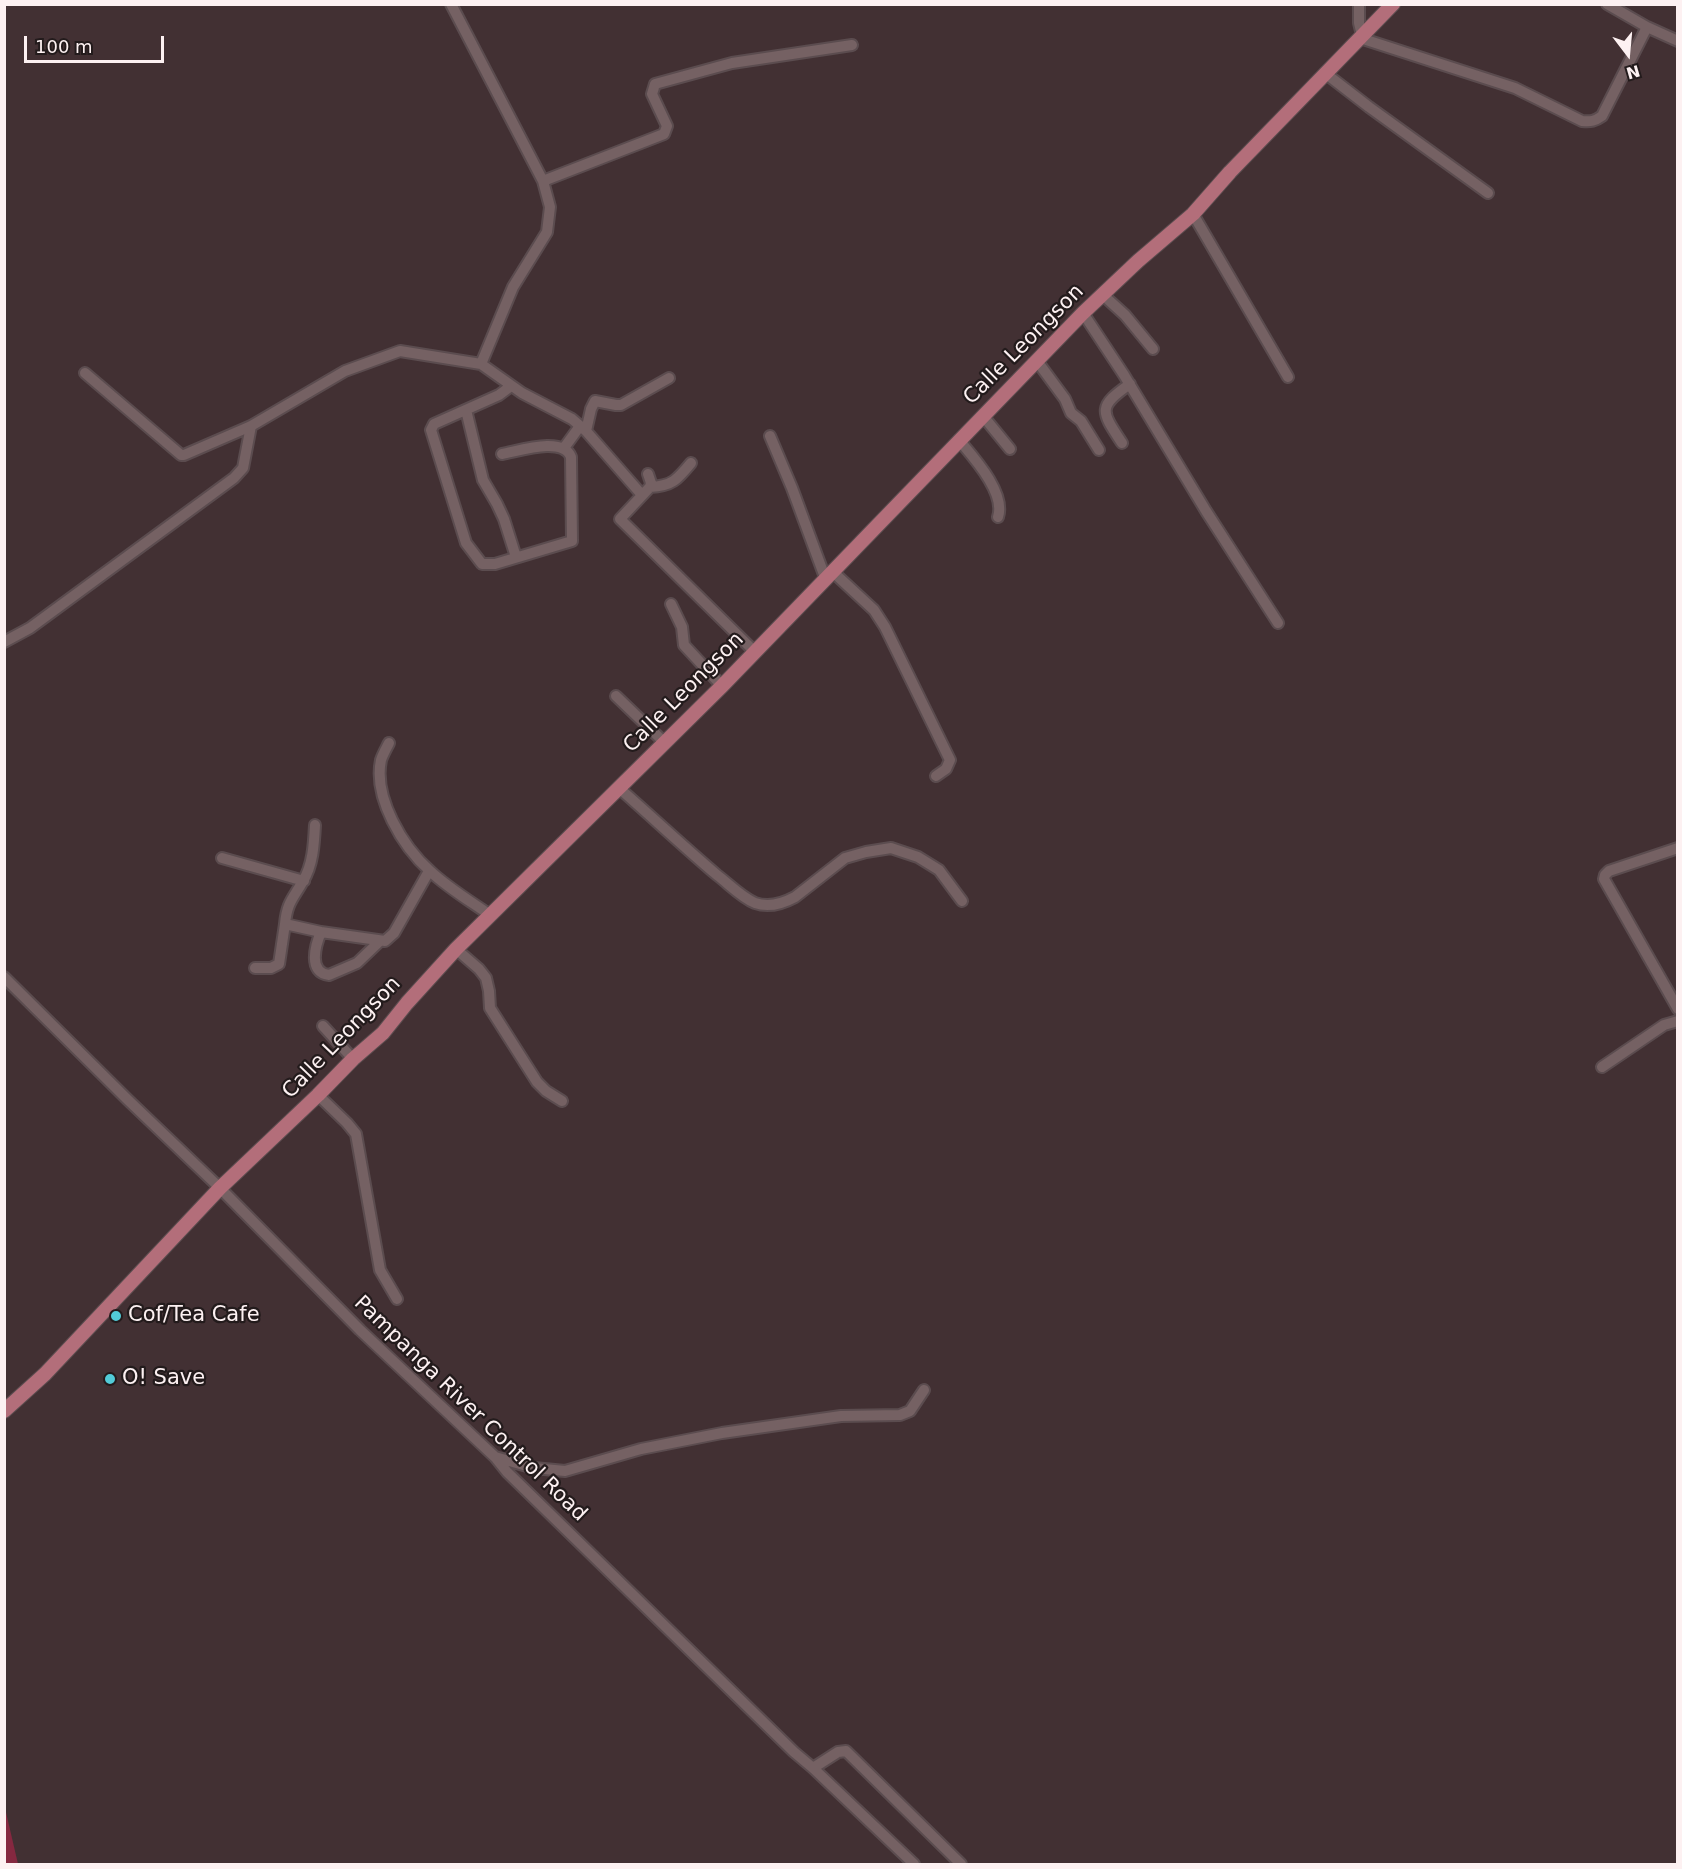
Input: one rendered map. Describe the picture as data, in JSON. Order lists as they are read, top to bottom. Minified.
{"streets":{"main road":["Calle Leongson"],"street":["Pampanga River Control Road"]},"crossings":[["Calle Leongson","Pampanga River Control Road"]],"places":["Cof/Tea Cafe","O! Save"],"scale_bar":"100 m","north":"bottom"}
